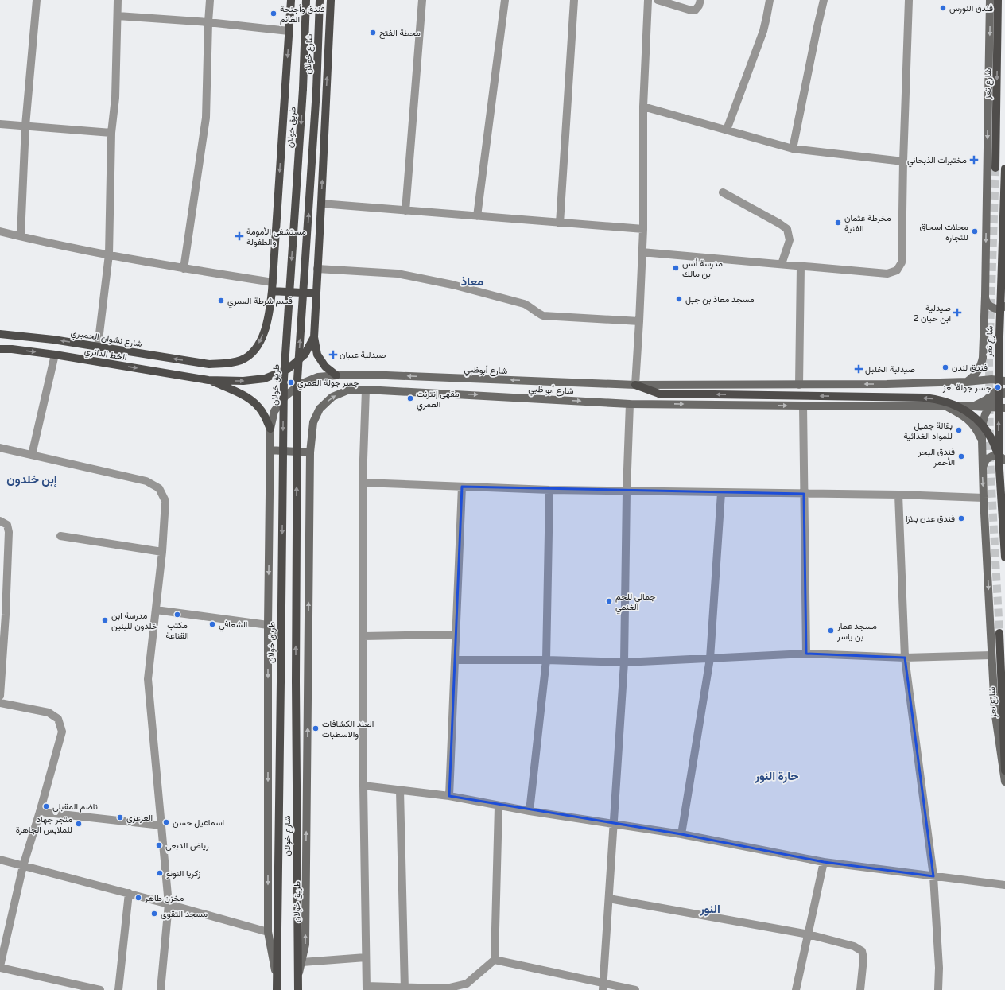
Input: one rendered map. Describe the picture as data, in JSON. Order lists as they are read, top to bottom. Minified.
{"streets":{"main road":["شارع خولان","شارع تعز","طريق خولان","شارع نشوان الحميري","الخط الدائري","شارع أبوظبي","شارع أبو ظبي"]},"crossings":[["شارع خولان","طريق خولان"],["طريق خولان","شارع نشوان الحميري"],["طريق خولان","شارع أبوظبي"],["طريق خولان","شارع أبو ظبي"]],"one_way":["شارع نشوان الحميري","الخط الدائري","شارع أبوظبي"],"districts":["معاذ","إبن خلدون","حارة النور","النور"],"places":{"other":["فندق النورس","فندق وأجنحة الغانم","محطة الفتح","مخرطة عثمان الفنية","محلات اسحاق للتجاره","مدرسة أنس بن مالك","مسجد معاذ بن جبل","قسم شرطة العمري","فندق لندن","جسر جولة العمري","جسر جولة تعز","مقهى إنترنت العمري","بقالة جميل للمواد الغذائية","فندق البحر الأحمر","فندق عدن بلازا","جمالي للحم الغنمي","مكتب القناعة","مدرسة ابن خلدون للبنين","الشعافي","مسجد عمار بن ياسر","العند الكشافات والاسطبات","ناضم المقبلي","العزعزي","اسماعيل حسن","متجر جهاد للملابس الجاهزة","رياض الدبعي","زكريا النونو","مخزن طاهر","مسجد التقوى"],"health":["مختبرات الذبحاني","مستشفى الأمومة والطفولة","صيدلية ابن حيان 2","صيدلية عيبان","صيدلية الخليل"]}}
